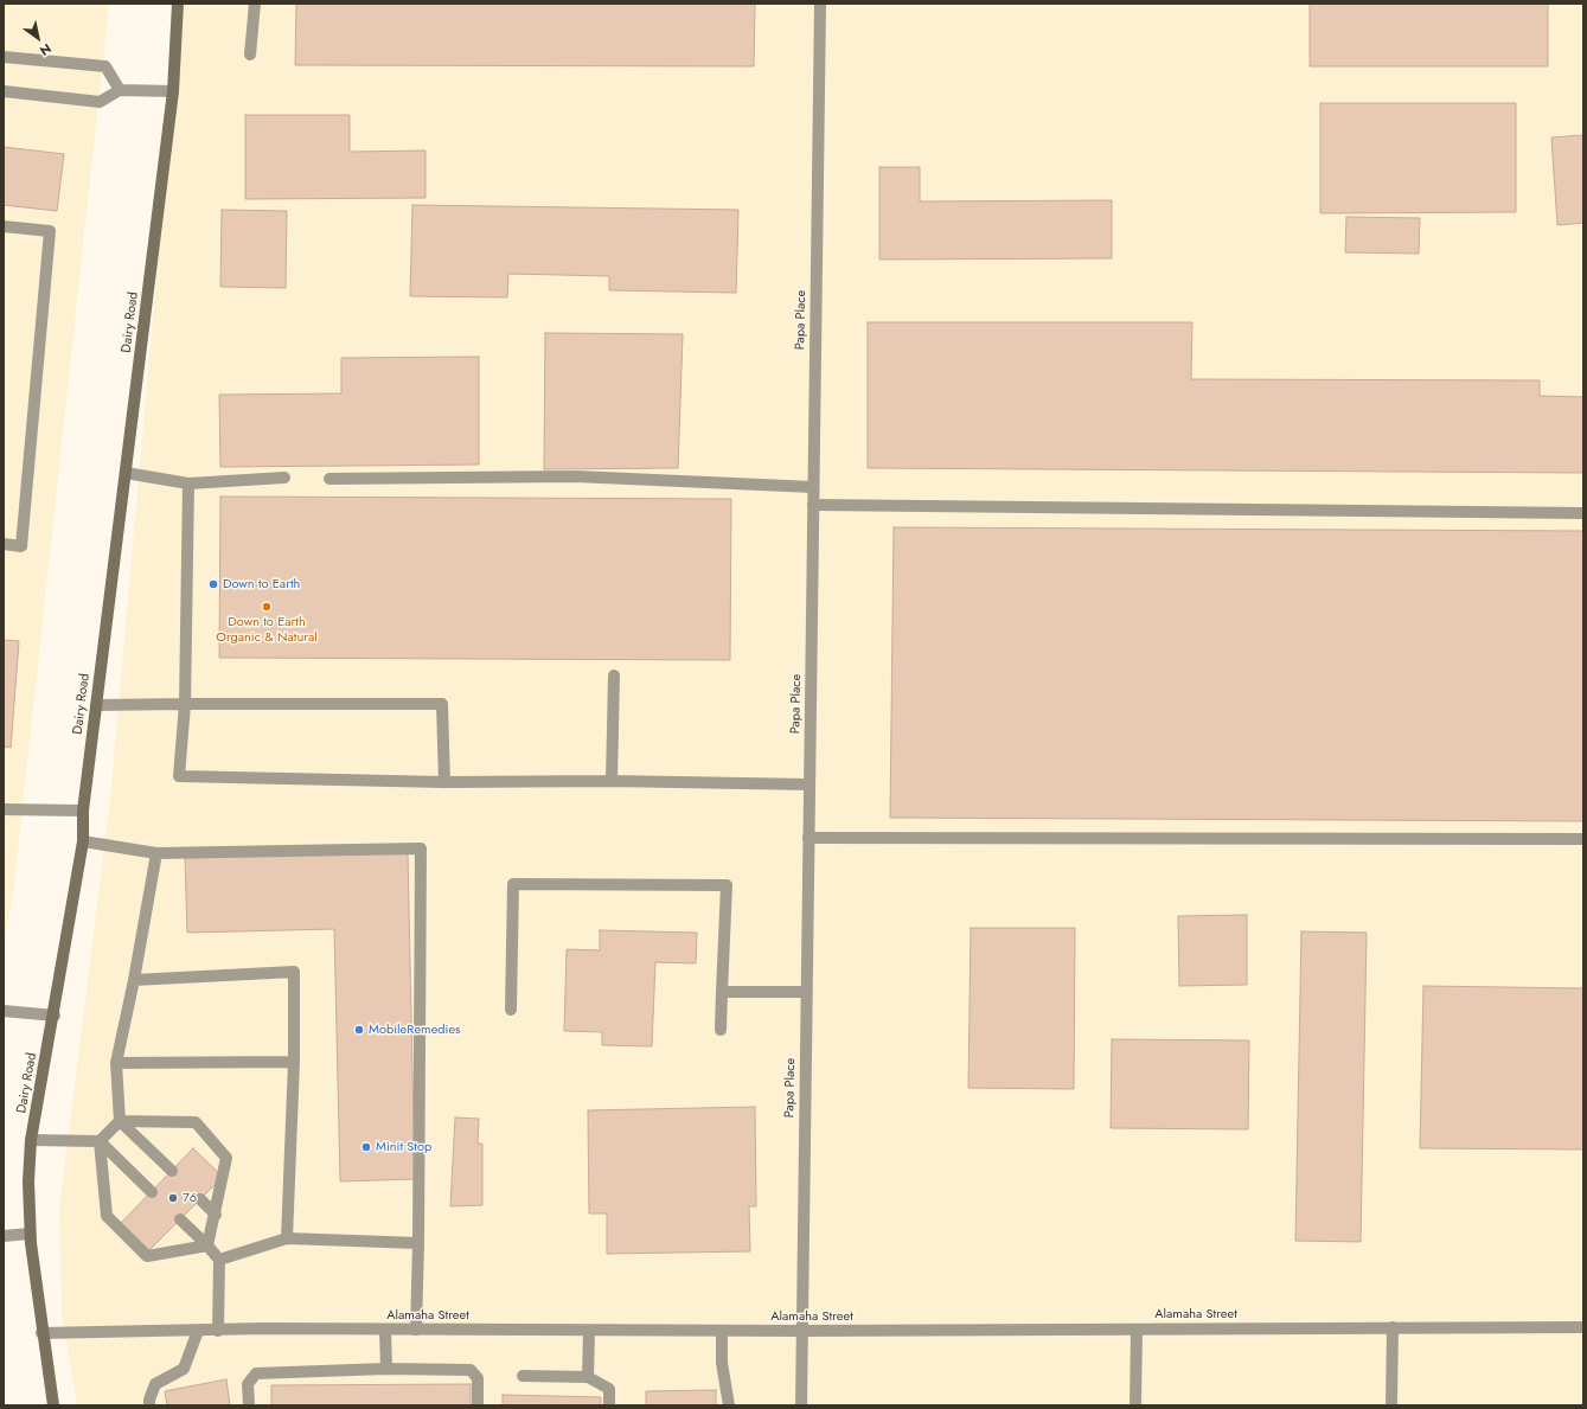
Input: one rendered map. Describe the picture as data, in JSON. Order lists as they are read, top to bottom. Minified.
{"streets":{"main road":["Dairy Road"],"street":["Papa Place","Alamaha Street"]},"crossings":[["Papa Place","Alamaha Street"],["Dairy Road","Alamaha Street"]],"places":["Down to Earth","Down to Earth Organic & Natural","MobileRemedies","Minit Stop","76"],"north":"bottom right"}
